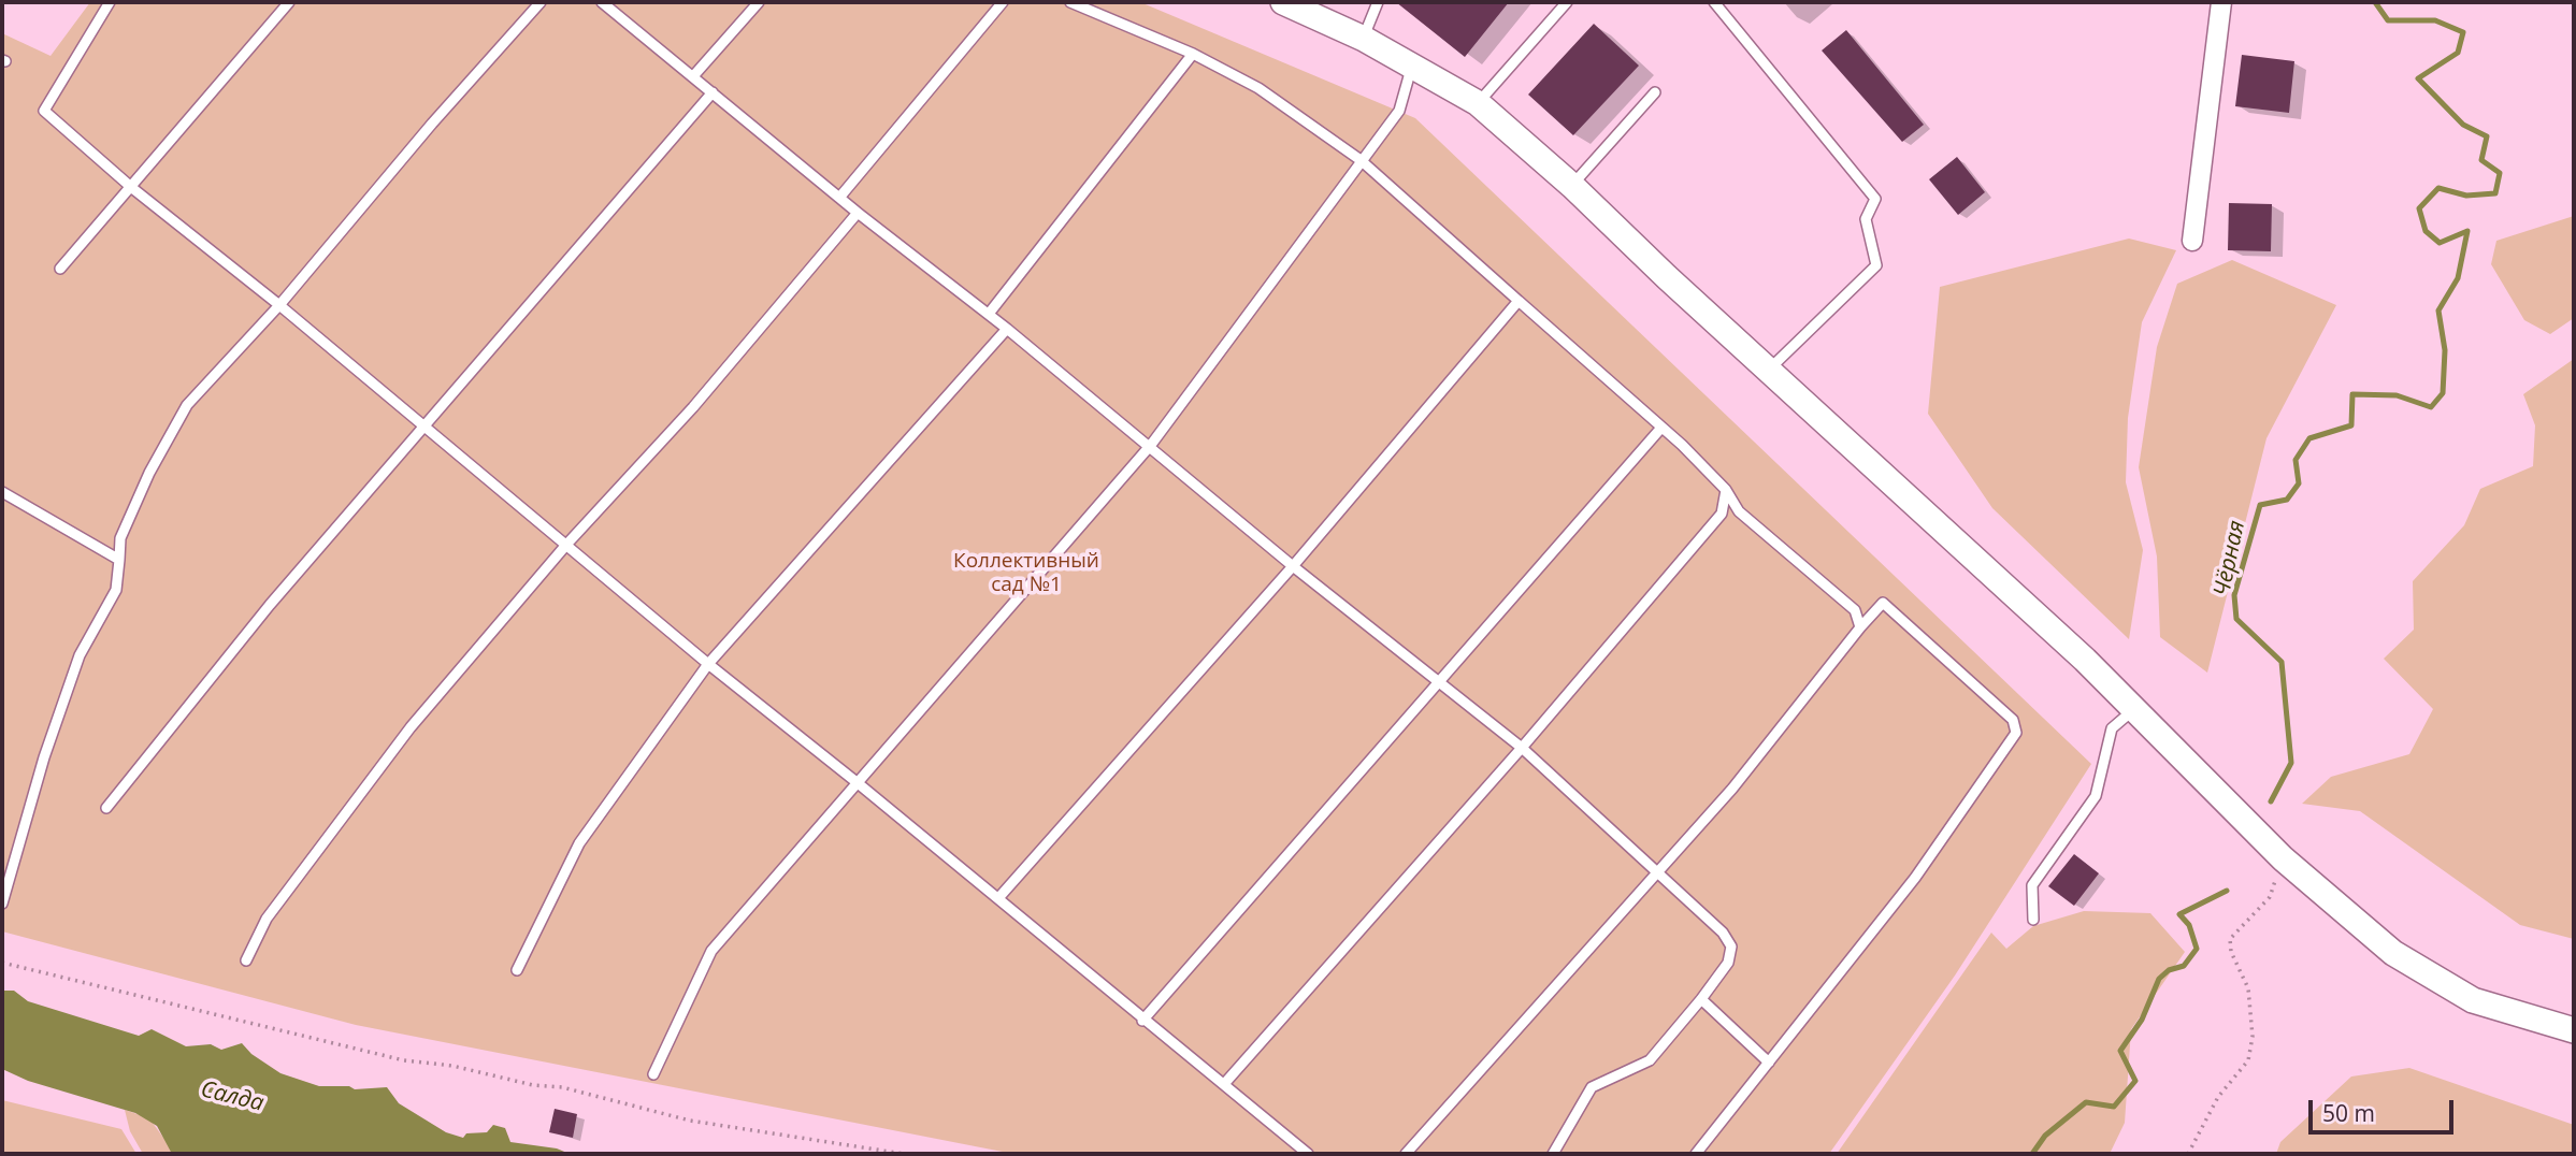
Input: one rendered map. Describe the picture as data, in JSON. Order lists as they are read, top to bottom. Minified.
{"water":["Чёрная","Салда"],"parks":["Коллективный сад №1"],"scale_bar":"50 m"}
